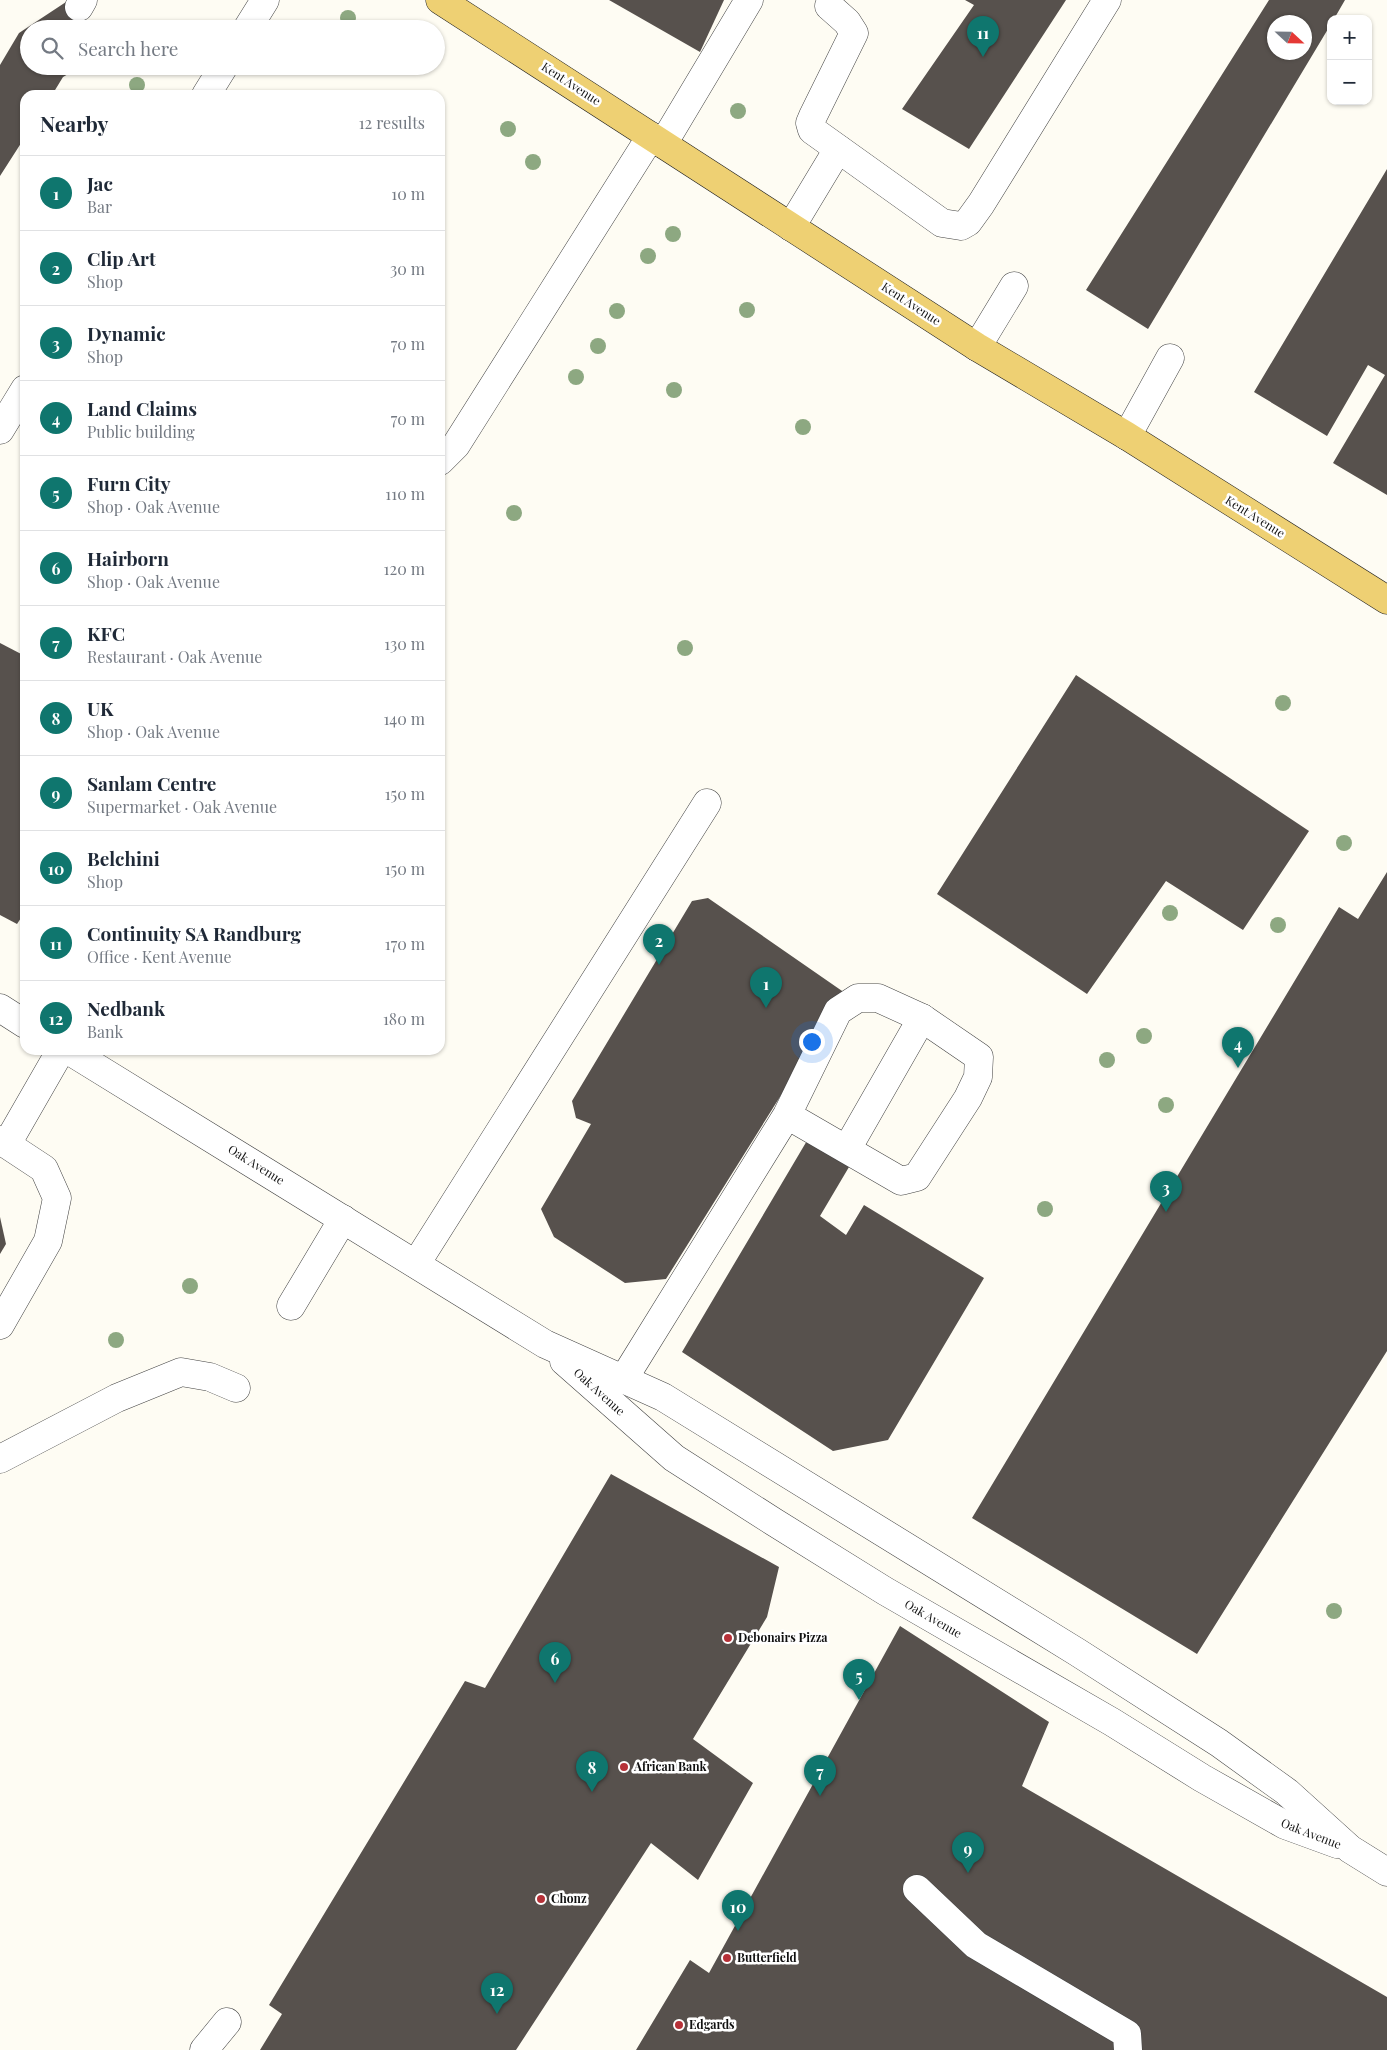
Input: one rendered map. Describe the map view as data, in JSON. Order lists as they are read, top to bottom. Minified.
{"streets":{"main road":["Kent Avenue"],"street":["Oak Avenue"]},"places":["Debonairs Pizza","African Bank","Chonz","Butterfield","Edgards"],"north":"right","page":{"map_buttons":["+","−"],"pins":["11","2","1","4","3","6","5","8","7","9","10","12"],"search":"Search here","heading":["Nearby","12 results"],"list":[{"mark":"1","name":"Jac","note":"Bar","value":"10 m"},{"mark":"2","name":"Clip Art","note":"Shop","value":"30 m"},{"mark":"3","name":"Dynamic","note":"Shop","value":"70 m"},{"mark":"4","name":"Land Claims","note":"Public building","value":"70 m"},{"mark":"5","name":"Furn City","note":"Shop · Oak Avenue","value":"110 m"},{"mark":"6","name":"Hairborn","note":"Shop · Oak Avenue","value":"120 m"},{"mark":"7","name":"KFC","note":"Restaurant · Oak Avenue","value":"130 m"},{"mark":"8","name":"UK","note":"Shop · Oak Avenue","value":"140 m"},{"mark":"9","name":"Sanlam Centre","note":"Supermarket · Oak Avenue","value":"150 m"},{"mark":"10","name":"Belchini","note":"Shop","value":"150 m"},{"mark":"11","name":"Continuity SA Randburg","note":"Office · Kent Avenue","value":"170 m"},{"mark":"12","name":"Nedbank","note":"Bank","value":"180 m"}]}}
